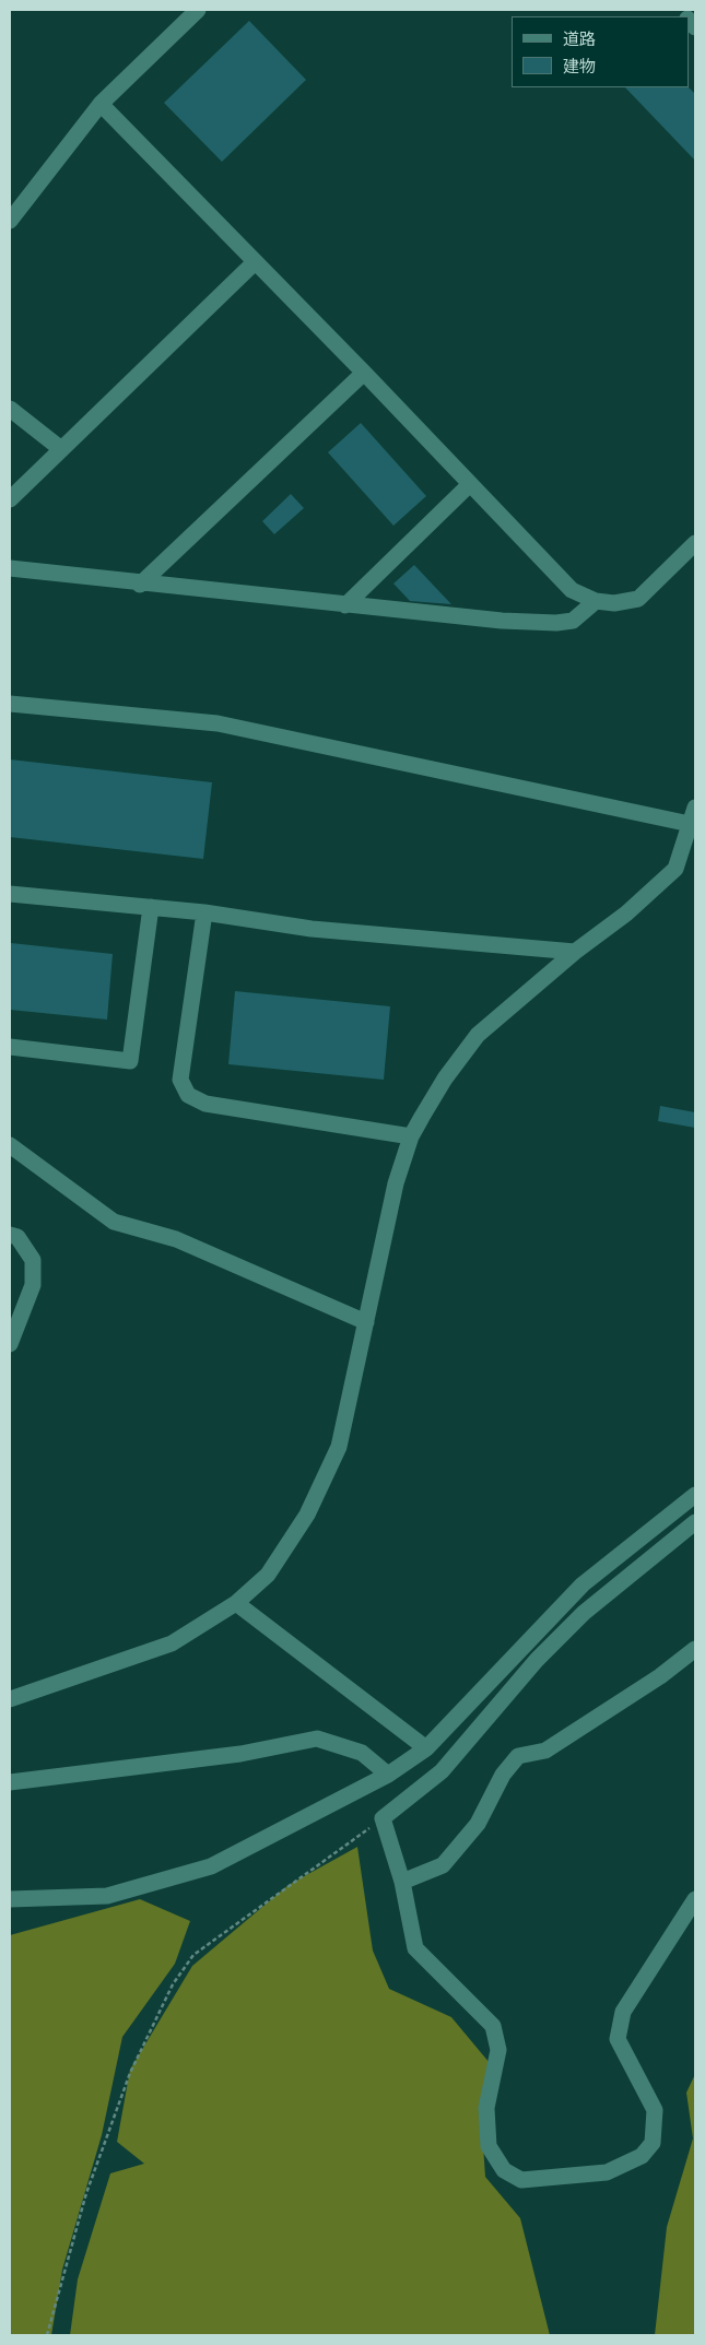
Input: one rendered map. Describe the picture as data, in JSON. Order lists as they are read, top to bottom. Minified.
{"legend":["道路","建物"]}
